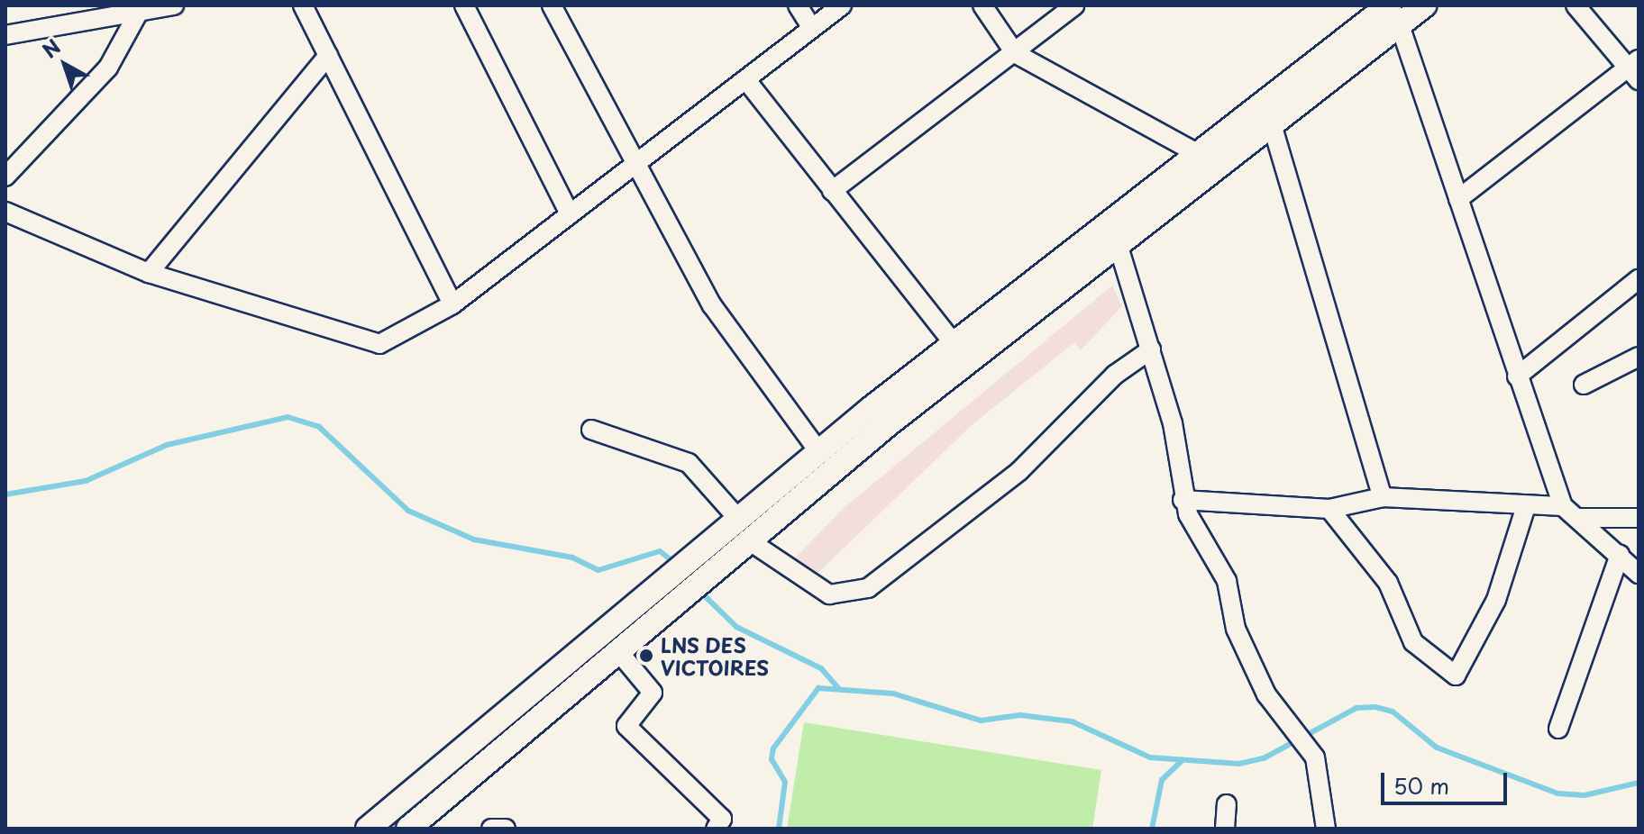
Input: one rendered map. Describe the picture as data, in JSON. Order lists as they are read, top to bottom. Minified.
{"places":["LNS DES VICTOIRES"],"scale_bar":"50 m","north":"top left"}
